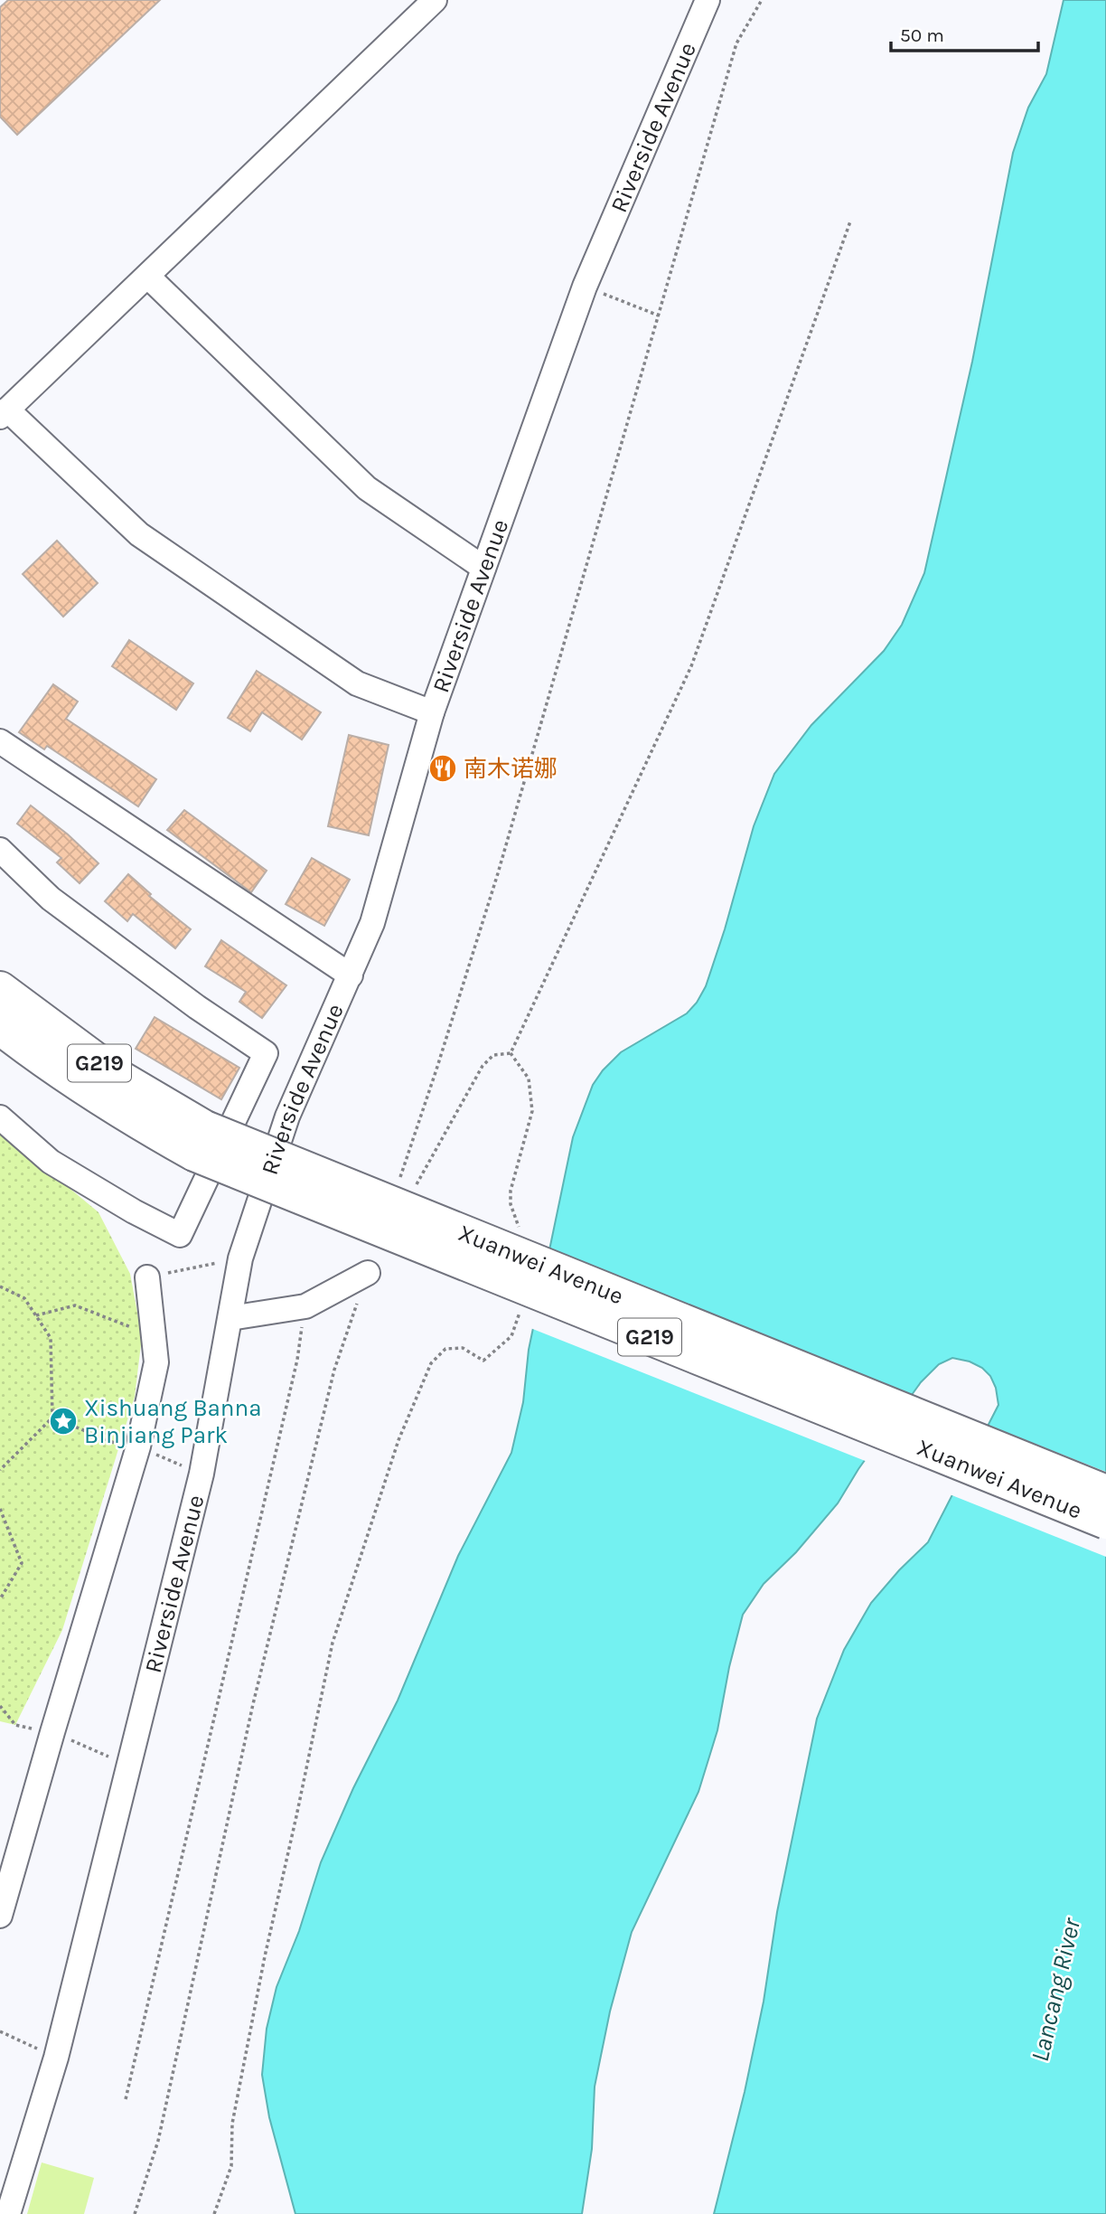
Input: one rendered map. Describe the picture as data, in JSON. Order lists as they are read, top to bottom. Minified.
{"streets":{"highway":["G219","Xuanwei Avenue"],"street":["Riverside Avenue"]},"water":["Lancang River"],"places":{"restaurant":["南木诺娜"],"place":["Xishuang Banna Binjiang Park"]},"scale_bar":"50 m"}
